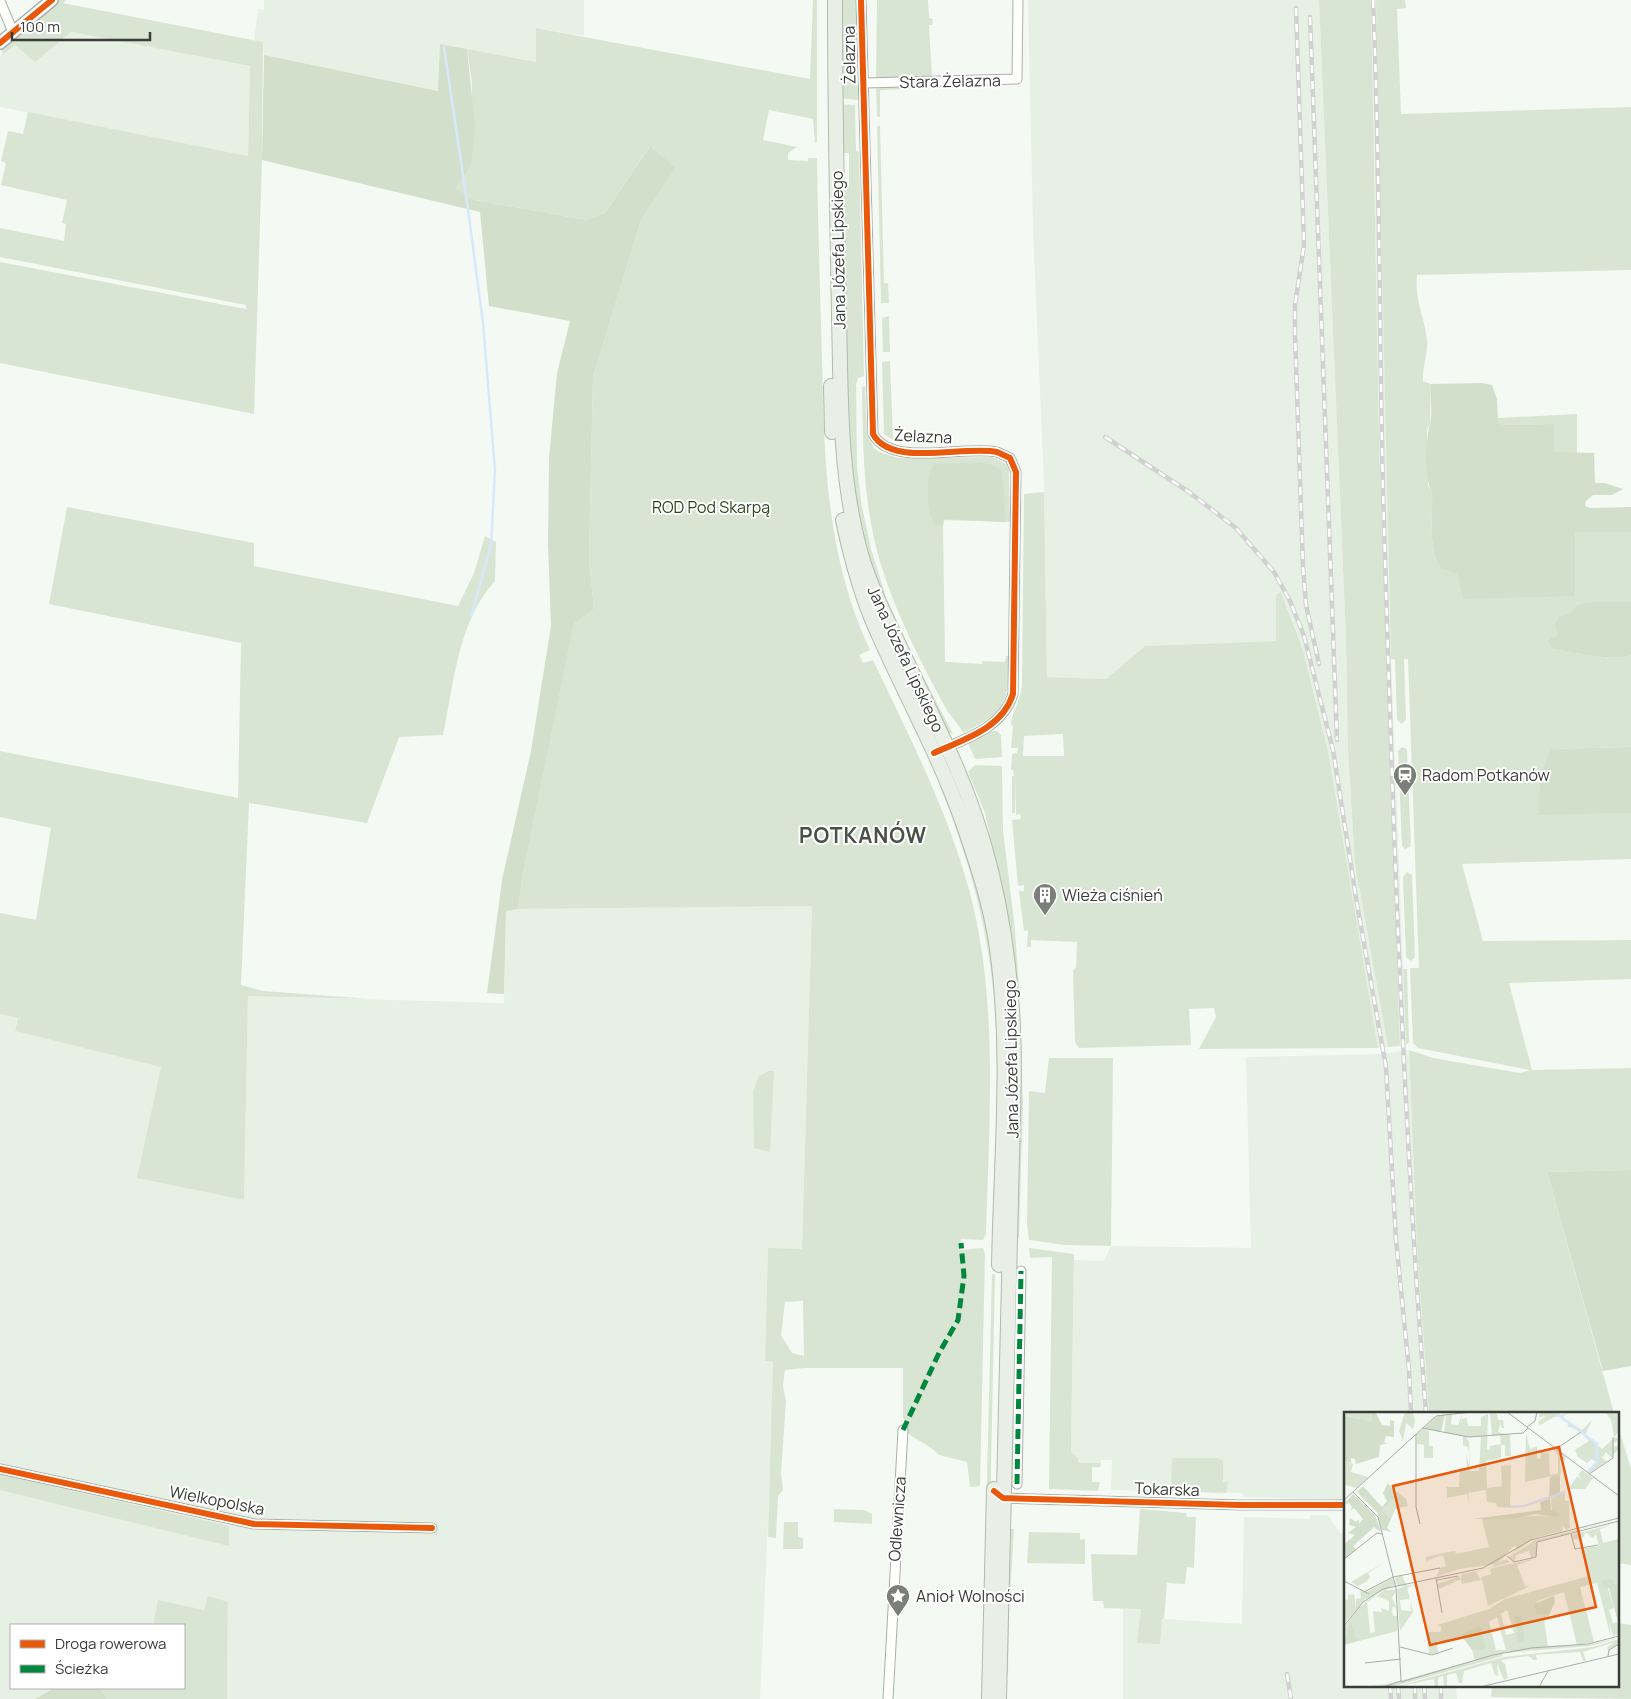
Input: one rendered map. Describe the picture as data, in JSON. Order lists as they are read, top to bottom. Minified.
{"streets":{"main road":["Jana Józefa Lipskiego"],"street":["Żelazna","Stara Żelazna","Tokarska","Wielkopolska","Odlewnicza"]},"crossings":[["Żelazna","Stara Żelazna"],["Żelazna","Jana Józefa Lipskiego"],["Jana Józefa Lipskiego","Tokarska"]],"districts":["POTKANÓW"],"parks":["ROD Pod Skarpą"],"places":{"station":["Radom Potkanów"],"building":["Wieża ciśnień"],"place":["Anioł Wolności"]},"legend":["Droga rowerowa","Ścieżka"],"scale_bar":"100 m"}
